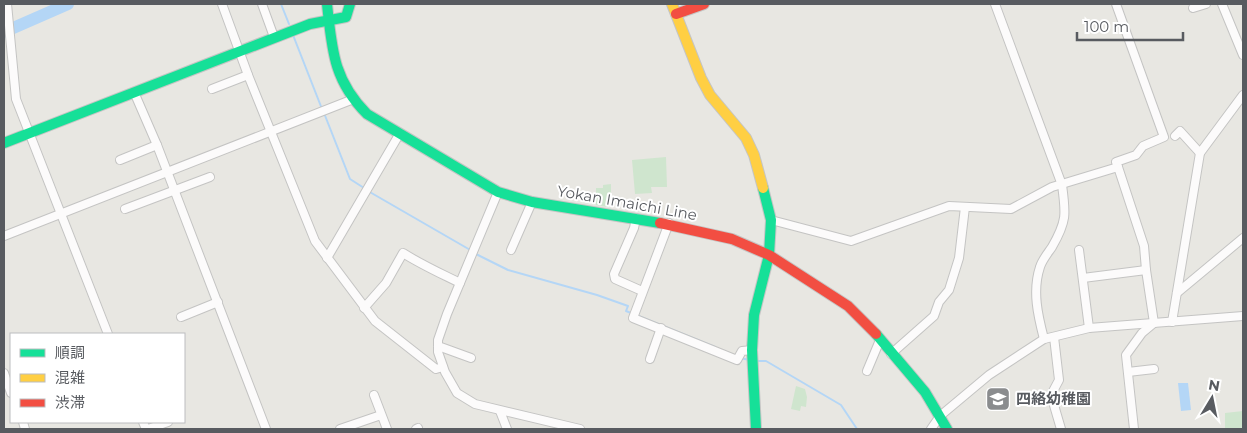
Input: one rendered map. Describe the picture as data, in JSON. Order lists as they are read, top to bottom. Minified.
{"streets":{"street":["Yokan Imaichi Line"]},"places":{"school or university":["四絡幼稚園"]},"legend":["順調","混雑","渋滞"],"scale_bar":"100 m","north":"top"}
